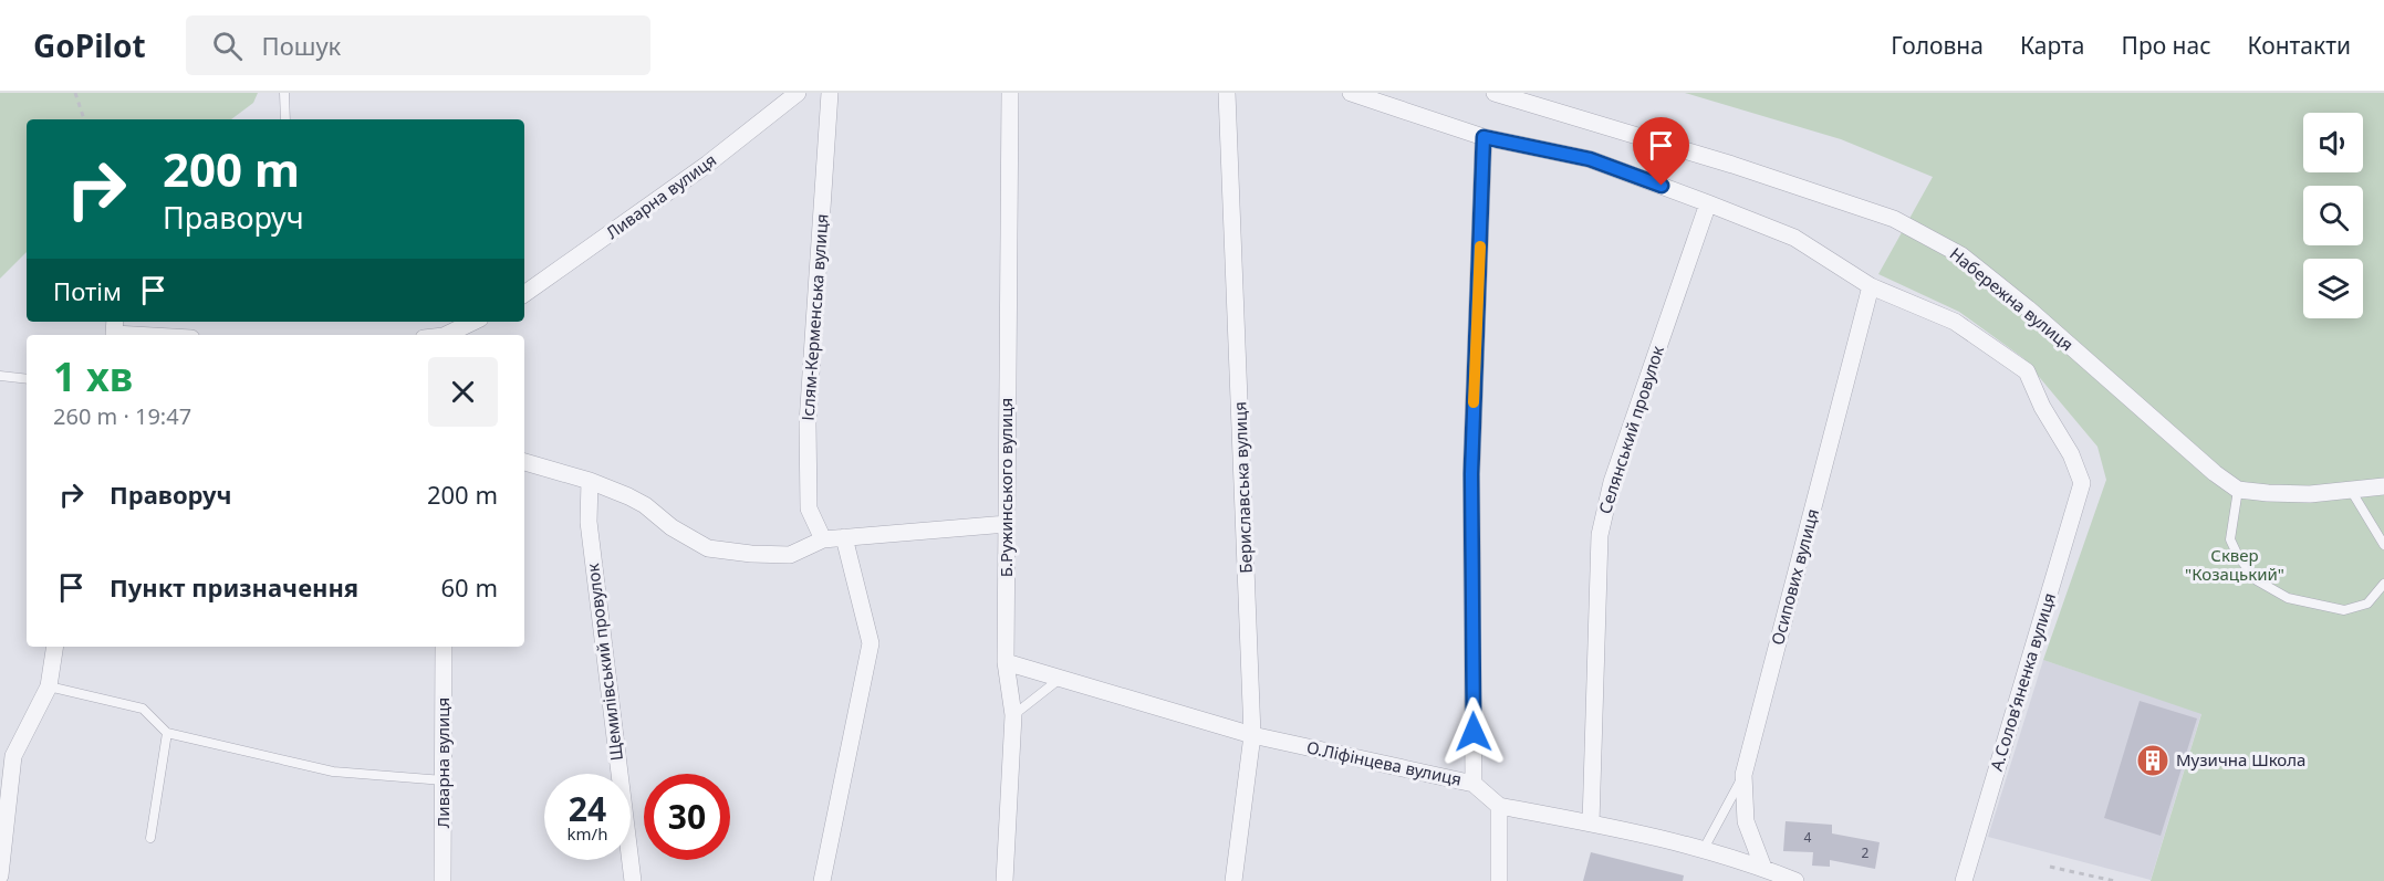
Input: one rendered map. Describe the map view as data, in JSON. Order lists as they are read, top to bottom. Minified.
{"streets":{"street":["Ливарна вулиця","Набережна вулиця","Іслям-Керменська вулиця","Селянський провулок","Б.Ружинського вулиця","Бериславська вулиця","Осипових вулиця","Щемилівський провулок","А.Солов’яненка вулиця","О.Ліфінцева вулиця"]},"crossings":[["Б.Ружинського вулиця","О.Ліфінцева вулиця"],["Бериславська вулиця","О.Ліфінцева вулиця"],["Осипових вулиця","А.Солов’яненка вулиця"]],"parks":["Сквер \"Козацький\""],"places":{"building":["Музична Школа"]},"house_numbers":["4","2"],"page":{"header":"GoPilot","search":"Пошук","nav":["Головна","Карта","Про нас","Контакти"],"turn":["200 m","Праворуч"],"then":"Потім","heading":["1 хв","260 m · 19:47"],"list":[{"name":"Праворуч","value":"200 m"},{"name":"Пункт призначення","value":"60 m"}],"speed":"24 km/h","limit":"30"}}
